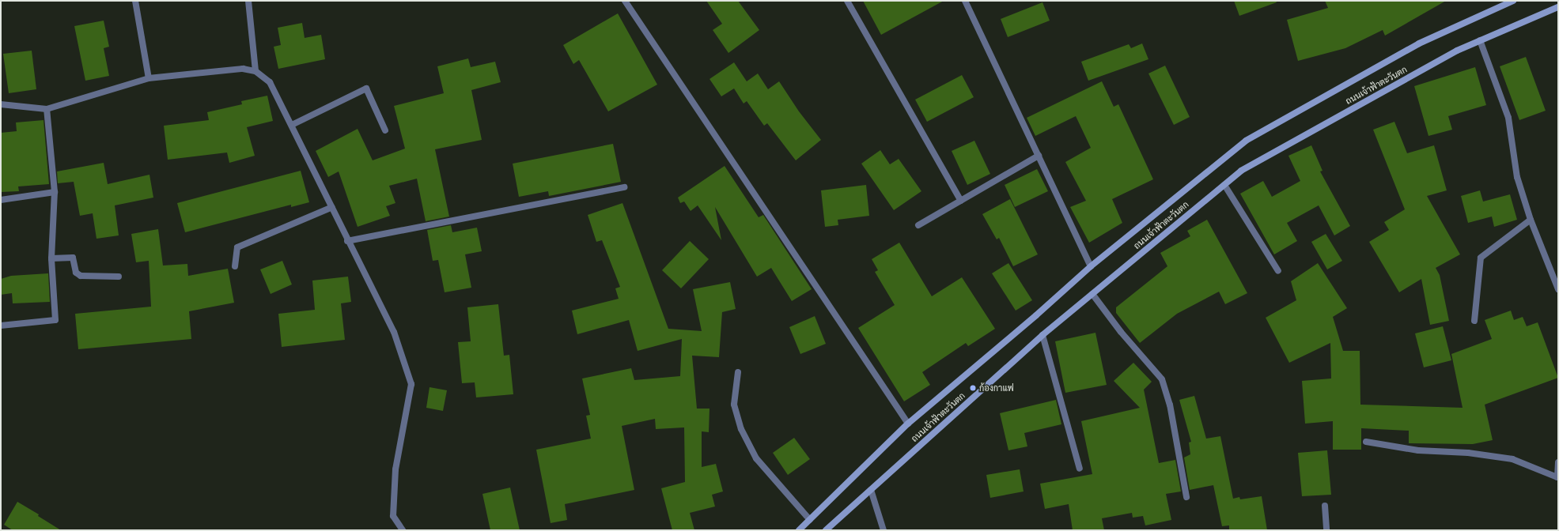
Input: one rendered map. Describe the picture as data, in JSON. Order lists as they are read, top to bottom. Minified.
{"streets":{"main road":["ถนนเจ้าฟ้าตะวันตก"]},"places":["ก้องกาแฟ"]}
